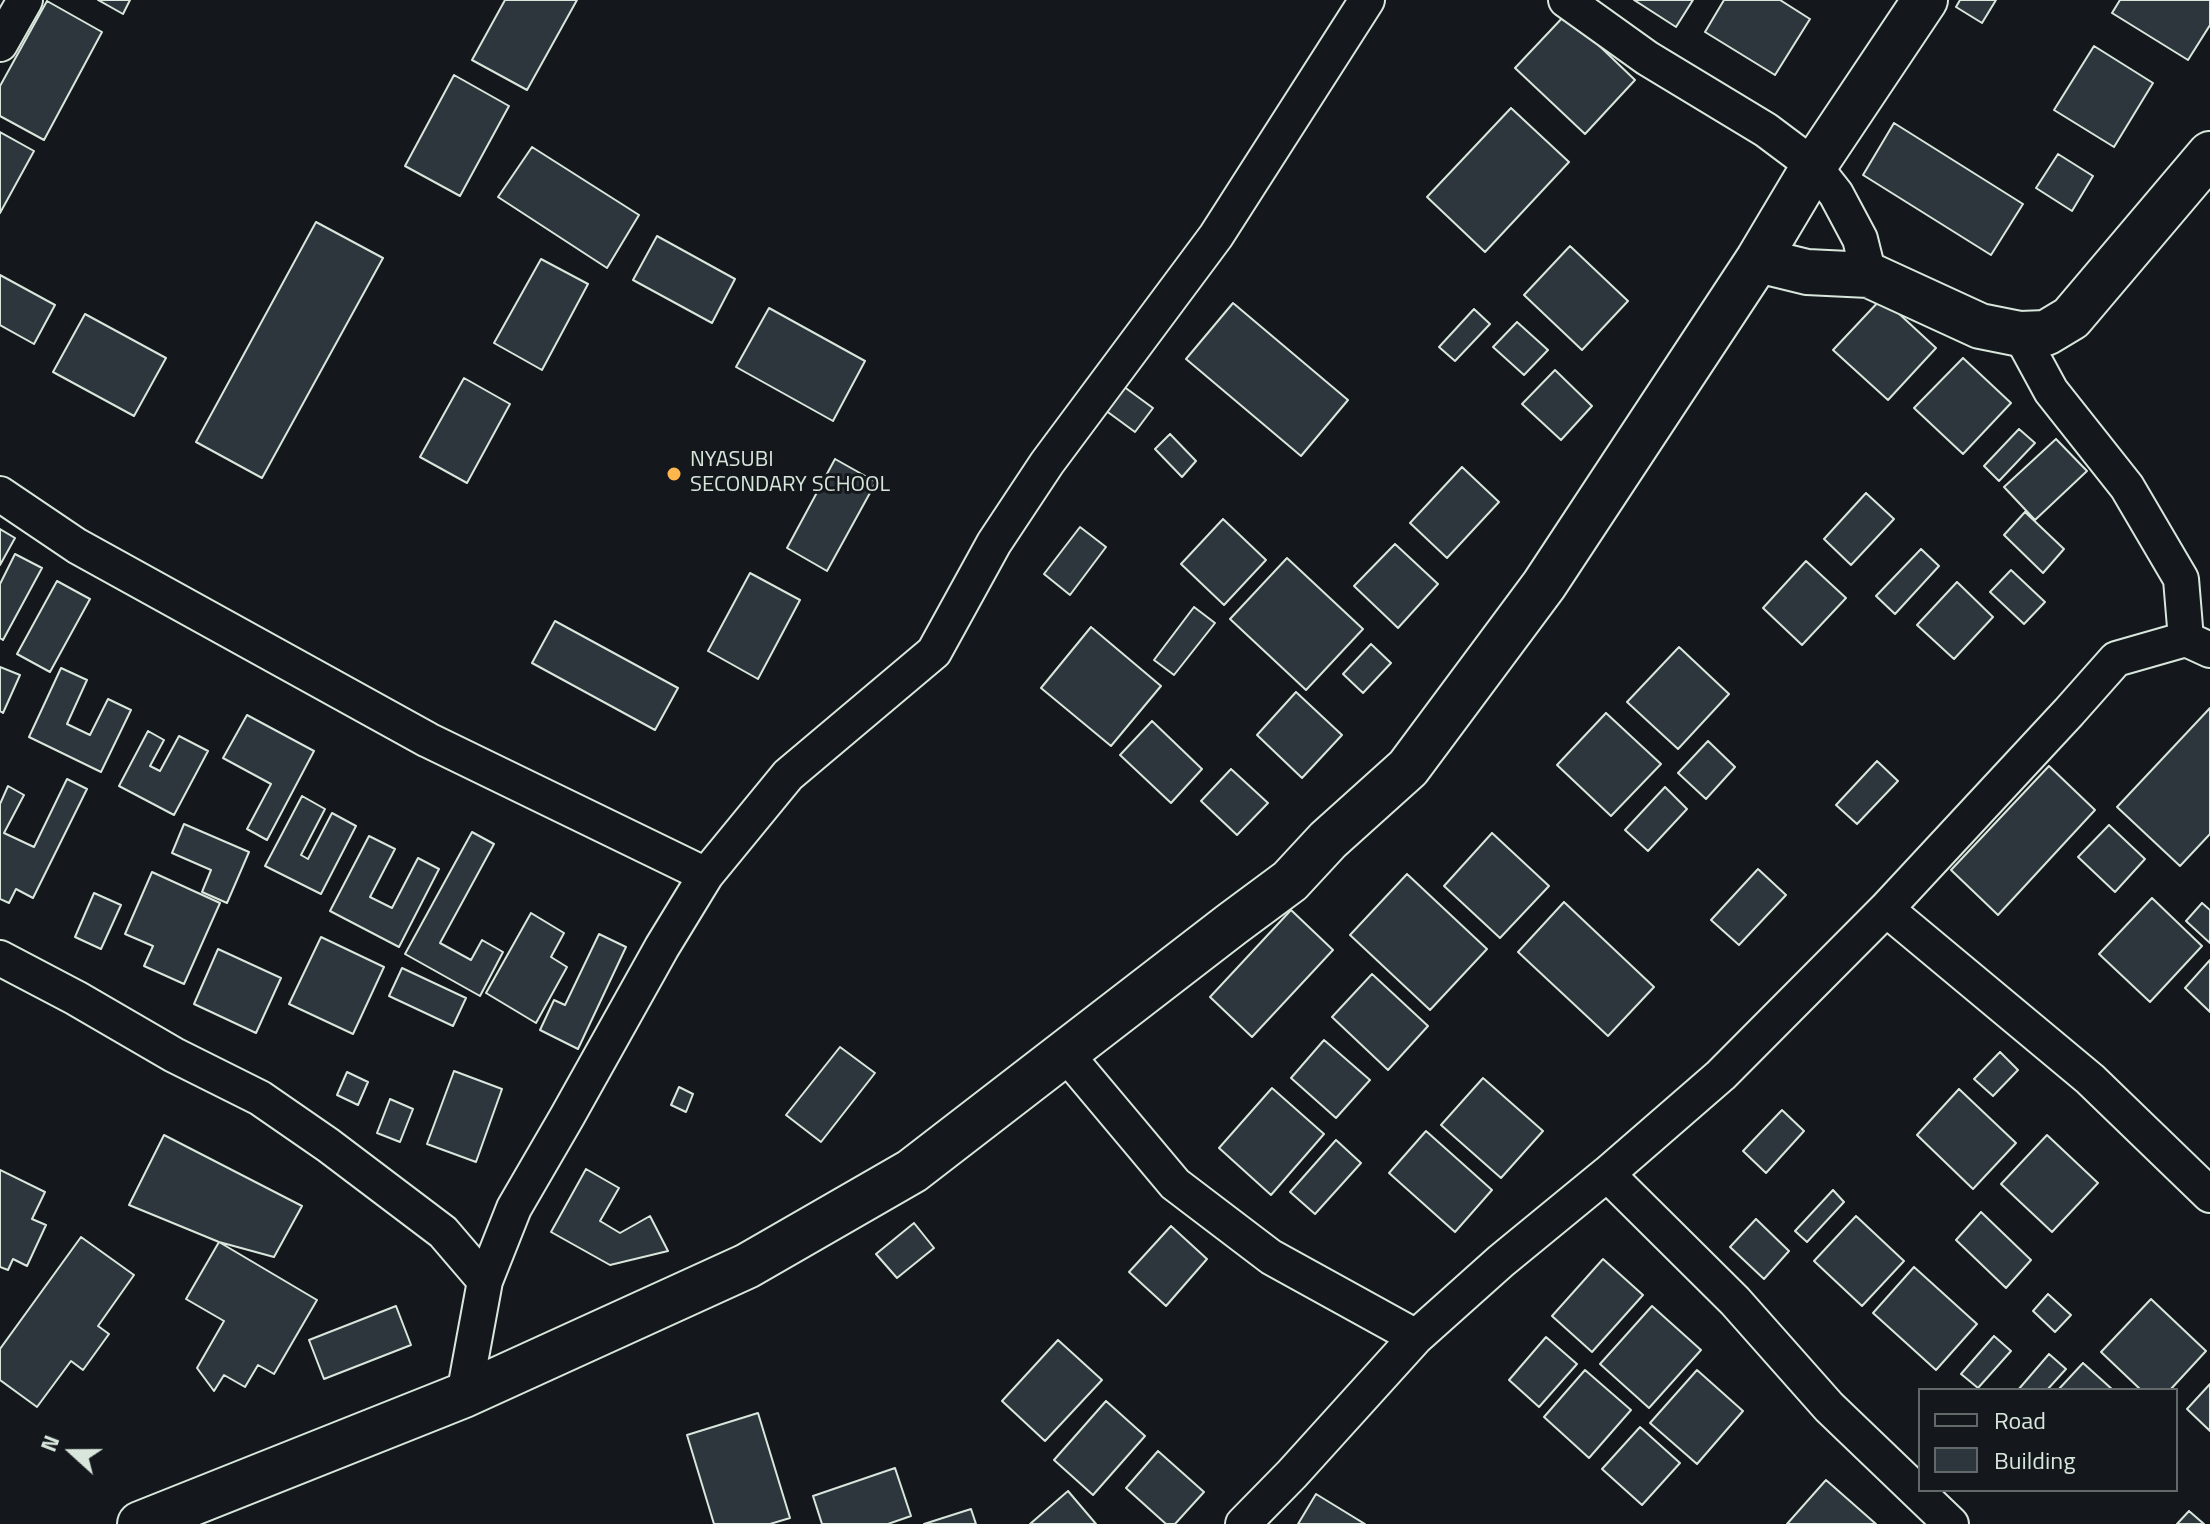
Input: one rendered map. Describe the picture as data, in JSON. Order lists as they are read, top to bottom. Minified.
{"places":["NYASUBI SECONDARY SCHOOL"],"legend":["Road","Building"],"north":"left"}
